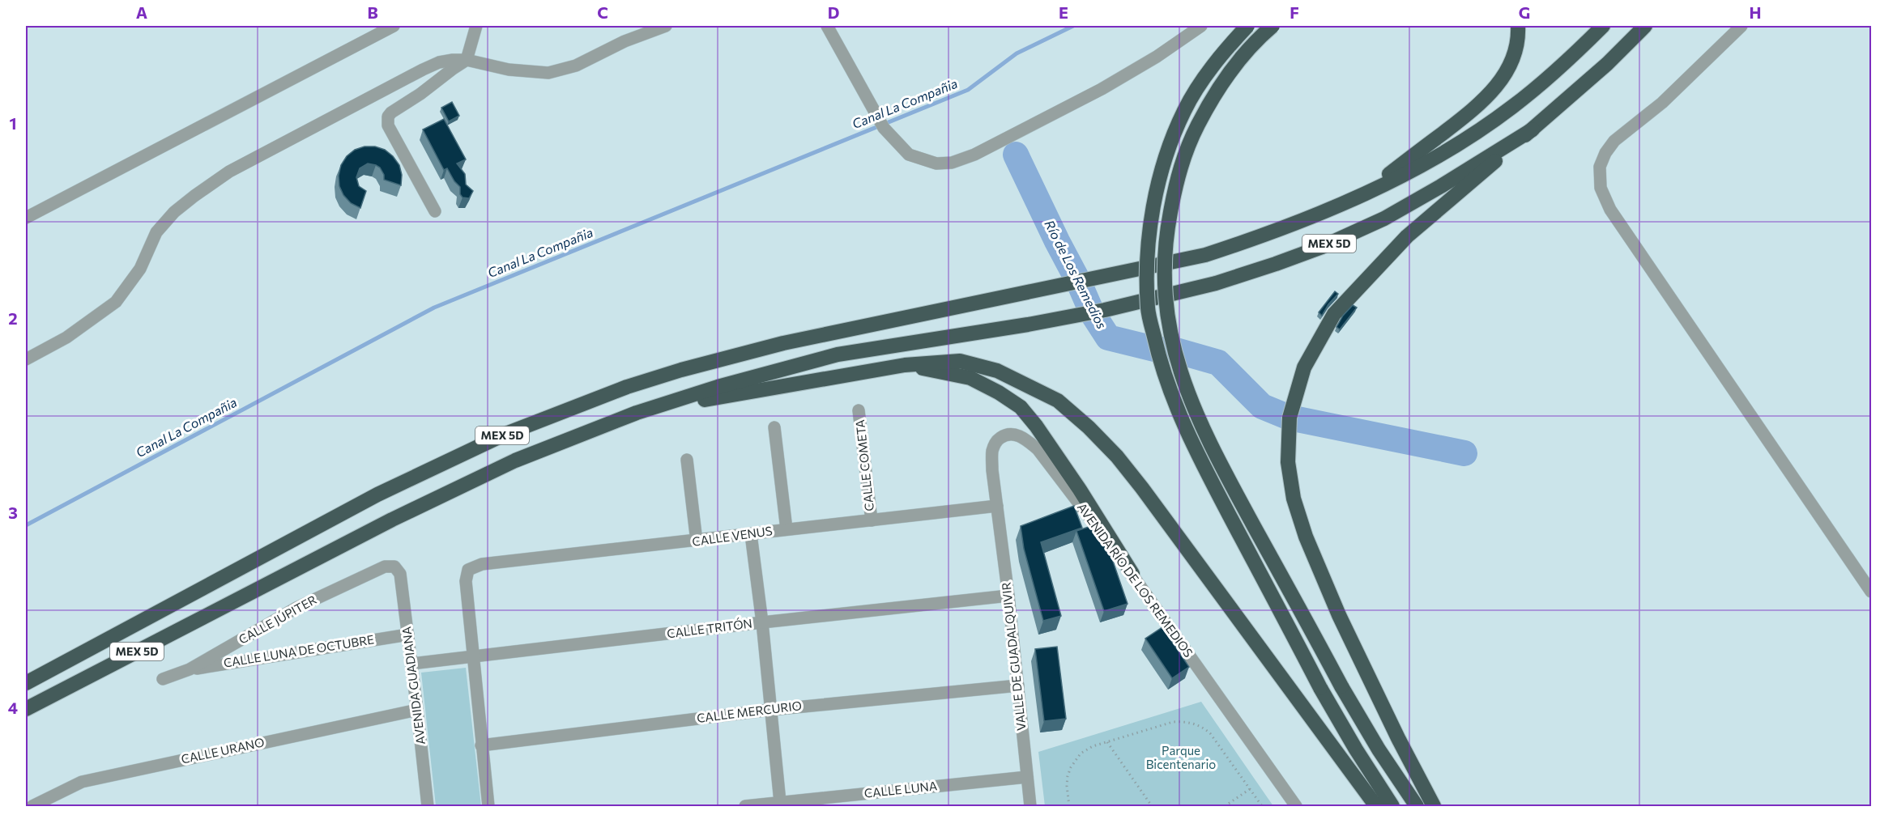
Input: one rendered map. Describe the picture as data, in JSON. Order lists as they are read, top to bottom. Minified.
{"streets":{"highway":["MEX 5D"],"street":["CALLE COMETA","CALLE VENUS","AVENIDA RÍO DE LOS REMEDIOS","CALLE JÚPITER","CALLE TRITÓN","CALLE LUNA DE OCTUBRE","VALLE DE GUADALQUIVIR","AVENIDA GUADIANA","CALLE MERCURIO","CALLE URANO","CALLE LUNA"]},"crossings":[["CALLE COMETA","CALLE VENUS"],["CALLE VENUS","AVENIDA RÍO DE LOS REMEDIOS"],["CALLE VENUS","CALLE TRITÓN"],["CALLE VENUS","VALLE DE GUADALQUIVIR"],["AVENIDA RÍO DE LOS REMEDIOS","VALLE DE GUADALQUIVIR"],["CALLE JÚPITER","CALLE LUNA DE OCTUBRE"],["CALLE JÚPITER","AVENIDA GUADIANA"],["CALLE TRITÓN","VALLE DE GUADALQUIVIR"],["CALLE TRITÓN","AVENIDA GUADIANA"],["CALLE LUNA DE OCTUBRE","AVENIDA GUADIANA"],["VALLE DE GUADALQUIVIR","CALLE MERCURIO"],["VALLE DE GUADALQUIVIR","CALLE LUNA"],["AVENIDA GUADIANA","CALLE URANO"]],"water":["Canal La Compañia","Río de Los Remedios"],"parks":["Parque Bicentenario"],"grid":{"columns":["A","B","C","D","E","F","G","H"],"rows":["1","2","3","4"]}}
